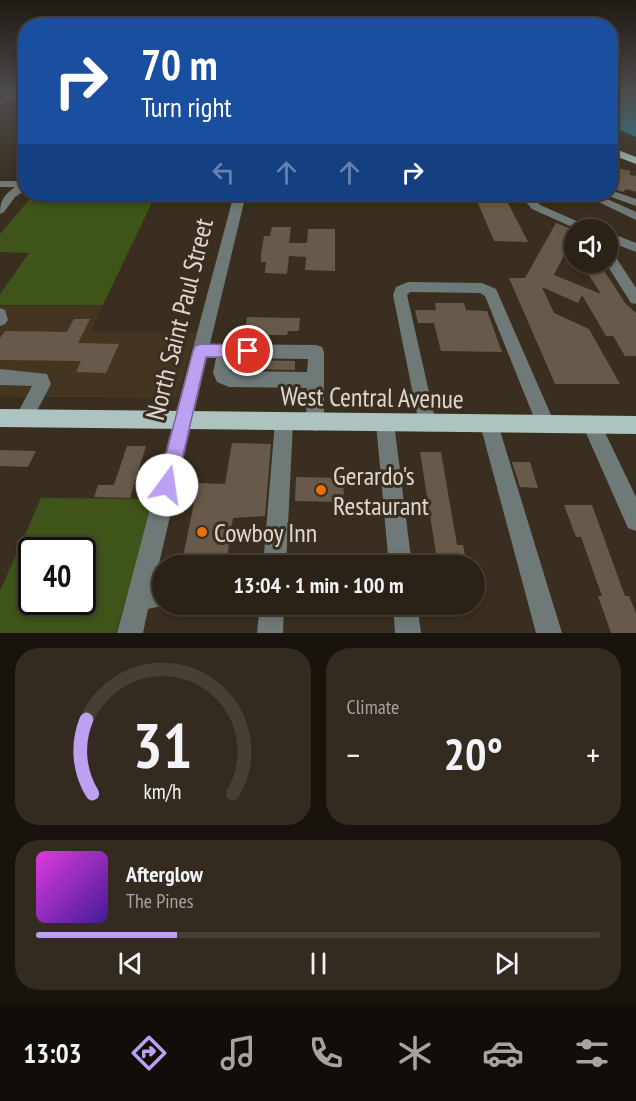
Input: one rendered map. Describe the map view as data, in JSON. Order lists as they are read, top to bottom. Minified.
{"streets":{"main road":["West Central Avenue"],"street":["North Saint Paul Street"]},"crossings":[["North Saint Paul Street","West Central Avenue"]],"places":["Gerardo's Restaurant","Cowboy Inn"],"page":{"turn":["70 m","Turn right"],"limit":"40","trip":"13:04 · 1 min · 100 m","tile":"Climate","heat":["−","20°","+"],"song":["Afterglow","The Pines"],"tabs":"13:03","gauge":["31","km/h"]}}
